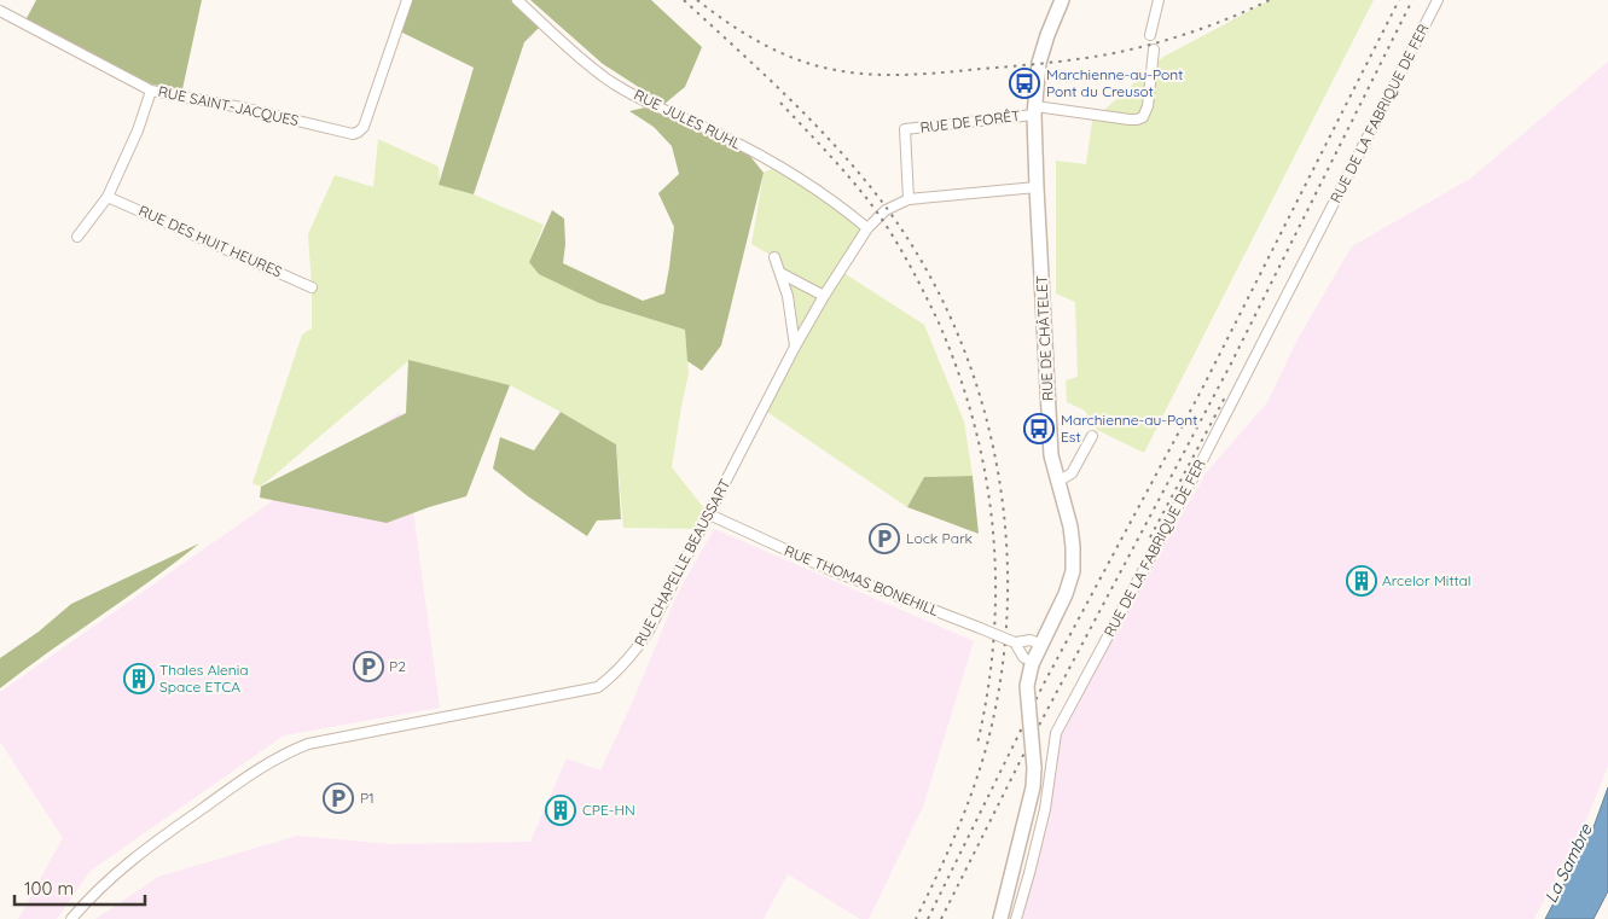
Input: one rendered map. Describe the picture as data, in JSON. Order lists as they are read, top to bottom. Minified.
{"streets":{"main road":["RUE DE CHÂTELET"],"street":["RUE SAINT-JACQUES","RUE DE LA FABRIQUE DE FER","RUE JULES RUHL","RUE DE FORÊT","RUE DES HUIT HEURES","RUE CHAPELLE BEAUSSART","RUE THOMAS BONEHILL"]},"crossings":[["RUE JULES RUHL","RUE CHAPELLE BEAUSSART"],["RUE DE FORÊT","RUE DE CHÂTELET"],["RUE DE FORÊT","RUE CHAPELLE BEAUSSART"],["RUE DE CHÂTELET","RUE CHAPELLE BEAUSSART"],["RUE DE CHÂTELET","RUE THOMAS BONEHILL"],["RUE CHAPELLE BEAUSSART","RUE THOMAS BONEHILL"]],"water":["La Sambre"],"places":{"bus stop":["Marchienne-au-Pont Pont du Creusot","Marchienne-au-Pont Est"],"parking":["Lock Park","P2","P1"],"building":["Arcelor Mittal","Thales Alenia Space ETCA","CPE-HN"]},"scale_bar":"100 m"}
